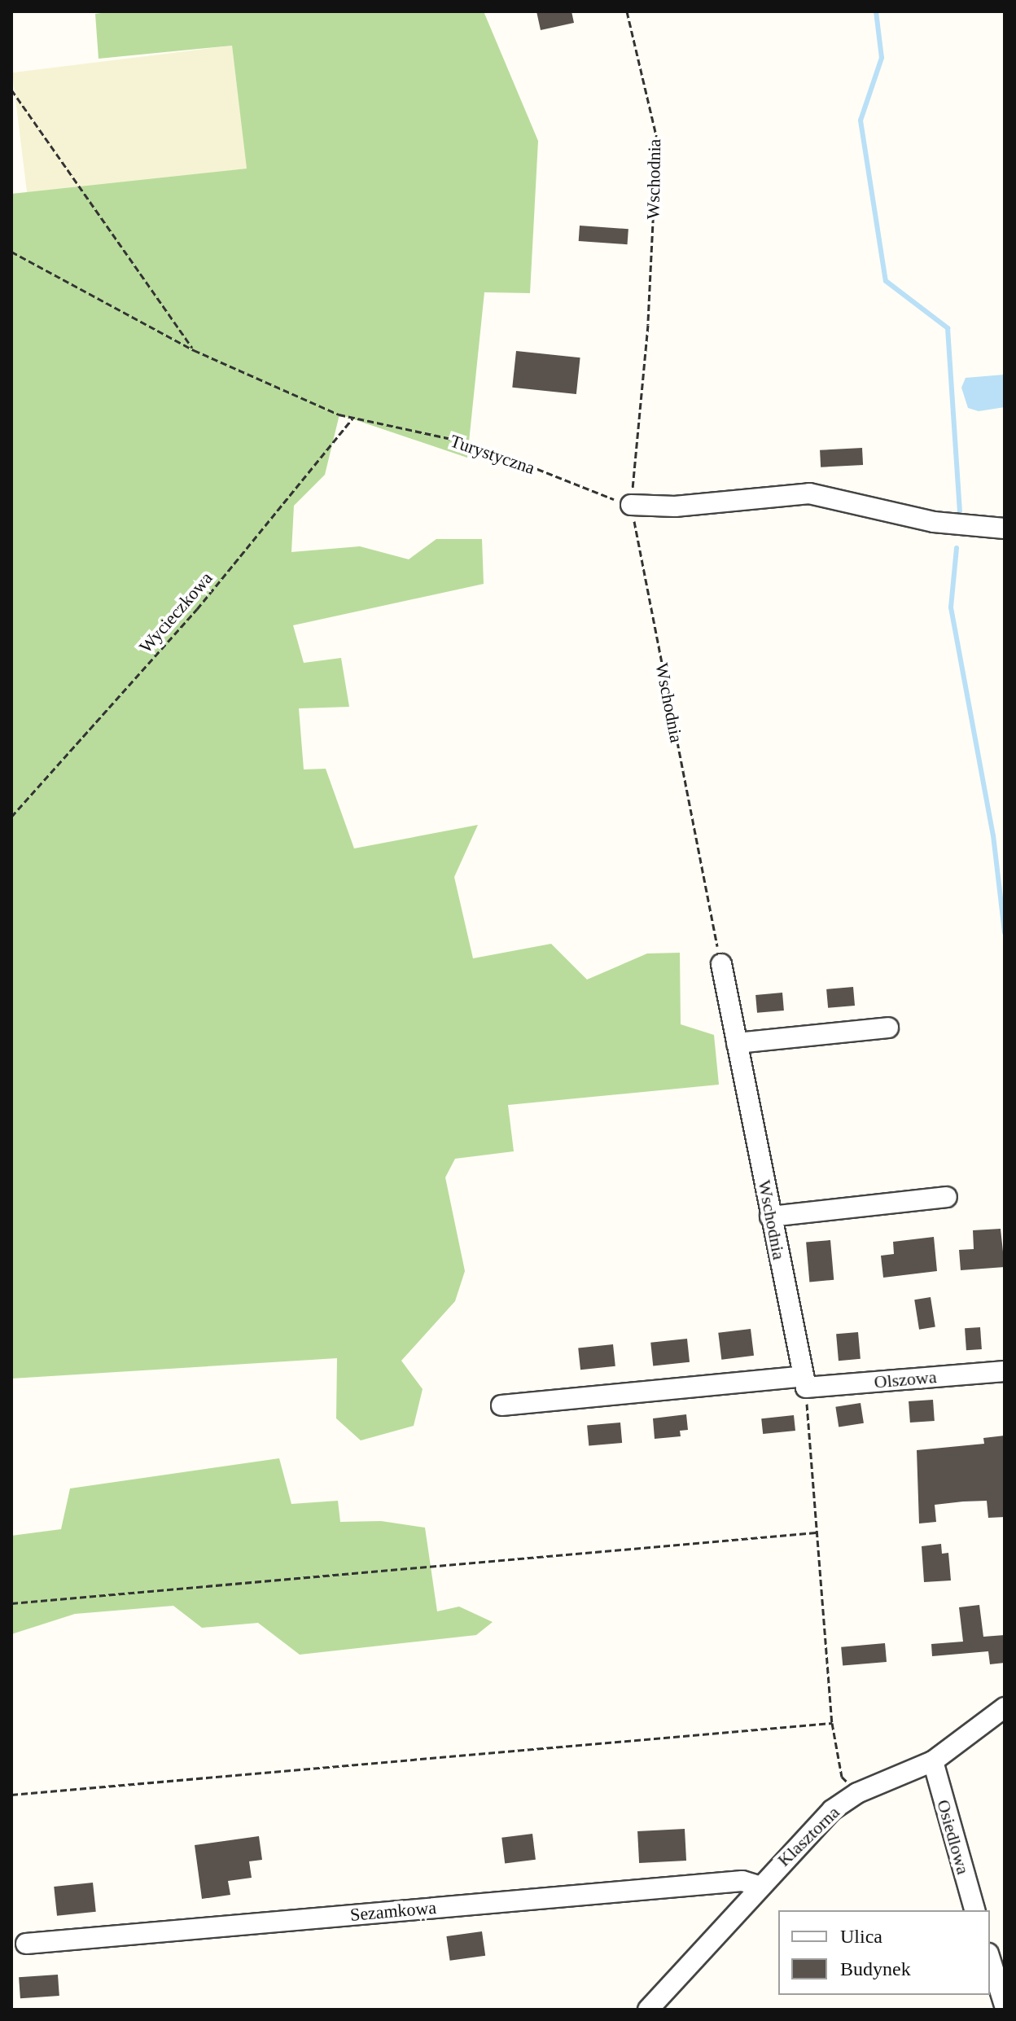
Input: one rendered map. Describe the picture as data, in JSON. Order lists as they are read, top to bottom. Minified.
{"streets":{"street":["Wschodnia","Olszowa","Klasztorna","Osiedlowa","Sezamkowa"],"path":["Turystyczna","Wycieczkowa"]},"crossings":[["Wschodnia","Turystyczna"],["Wschodnia","Olszowa"],["Turystyczna","Wycieczkowa"],["Klasztorna","Osiedlowa"],["Klasztorna","Sezamkowa"]],"legend":["Ulica","Budynek"]}
